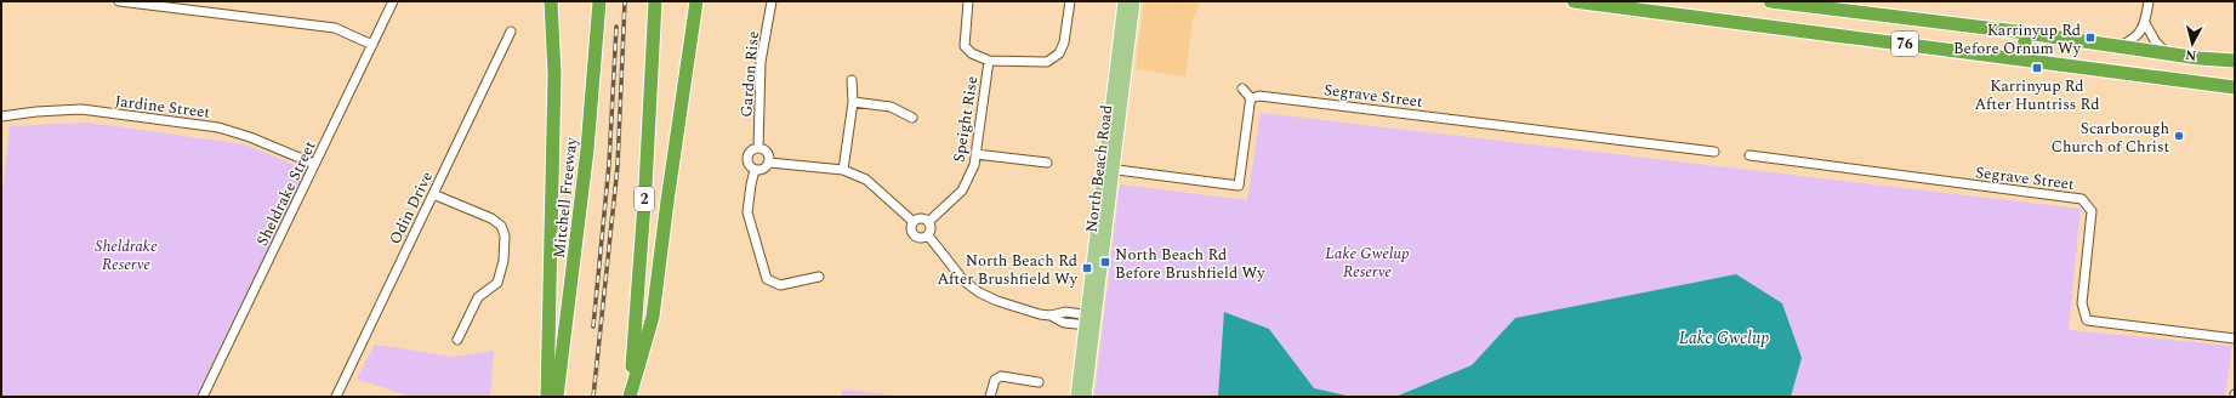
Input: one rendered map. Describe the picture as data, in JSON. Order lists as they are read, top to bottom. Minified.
{"streets":{"highway":["76","Mitchell Freeway","2"],"main road":["North Beach Road"],"street":["Gardon Rise","Segrave Street","Jardine Street","Speight Rise","Sheldrake Street","Odin Drive"]},"crossings":[["Jardine Street","Sheldrake Street"]],"water":["Lake Gwelup"],"parks":["Sheldrake Reserve","Lake Gwelup Reserve"],"places":{"transit":["Karrinyup Rd Before Ornum Wy","Karrinyup Rd After Huntriss Rd","North Beach Rd Before Brushfield Wy","North Beach Rd After Brushfield Wy"],"other":["Scarborough Church of Christ"]},"north":"bottom"}
